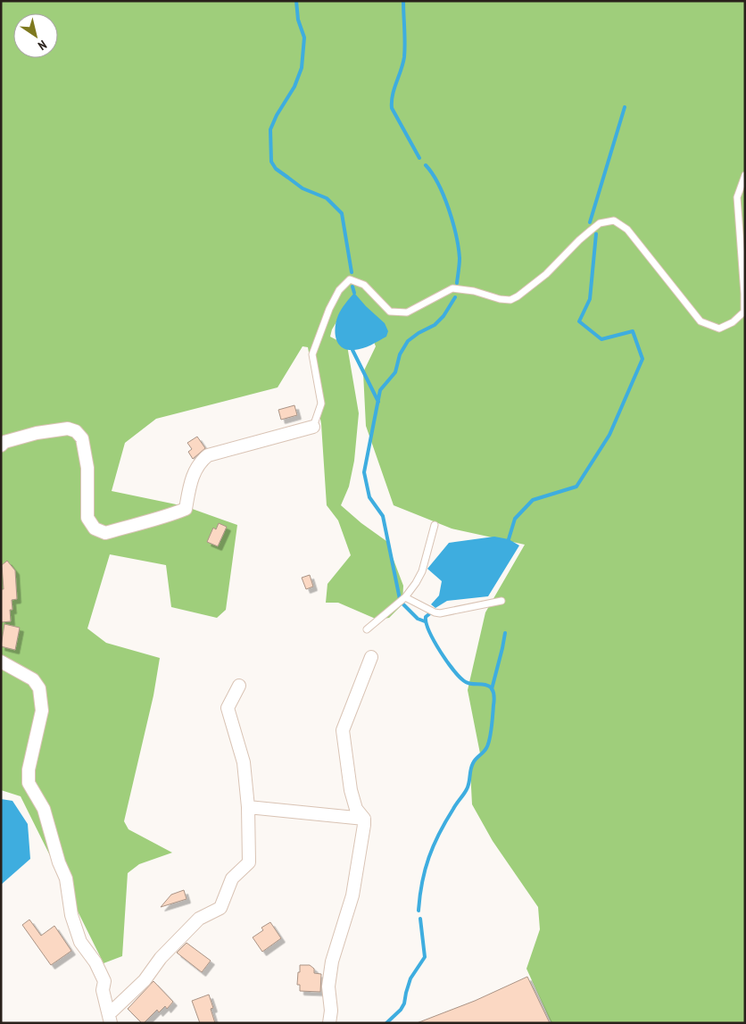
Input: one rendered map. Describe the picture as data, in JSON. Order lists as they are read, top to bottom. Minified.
{"north":"bottom right"}
